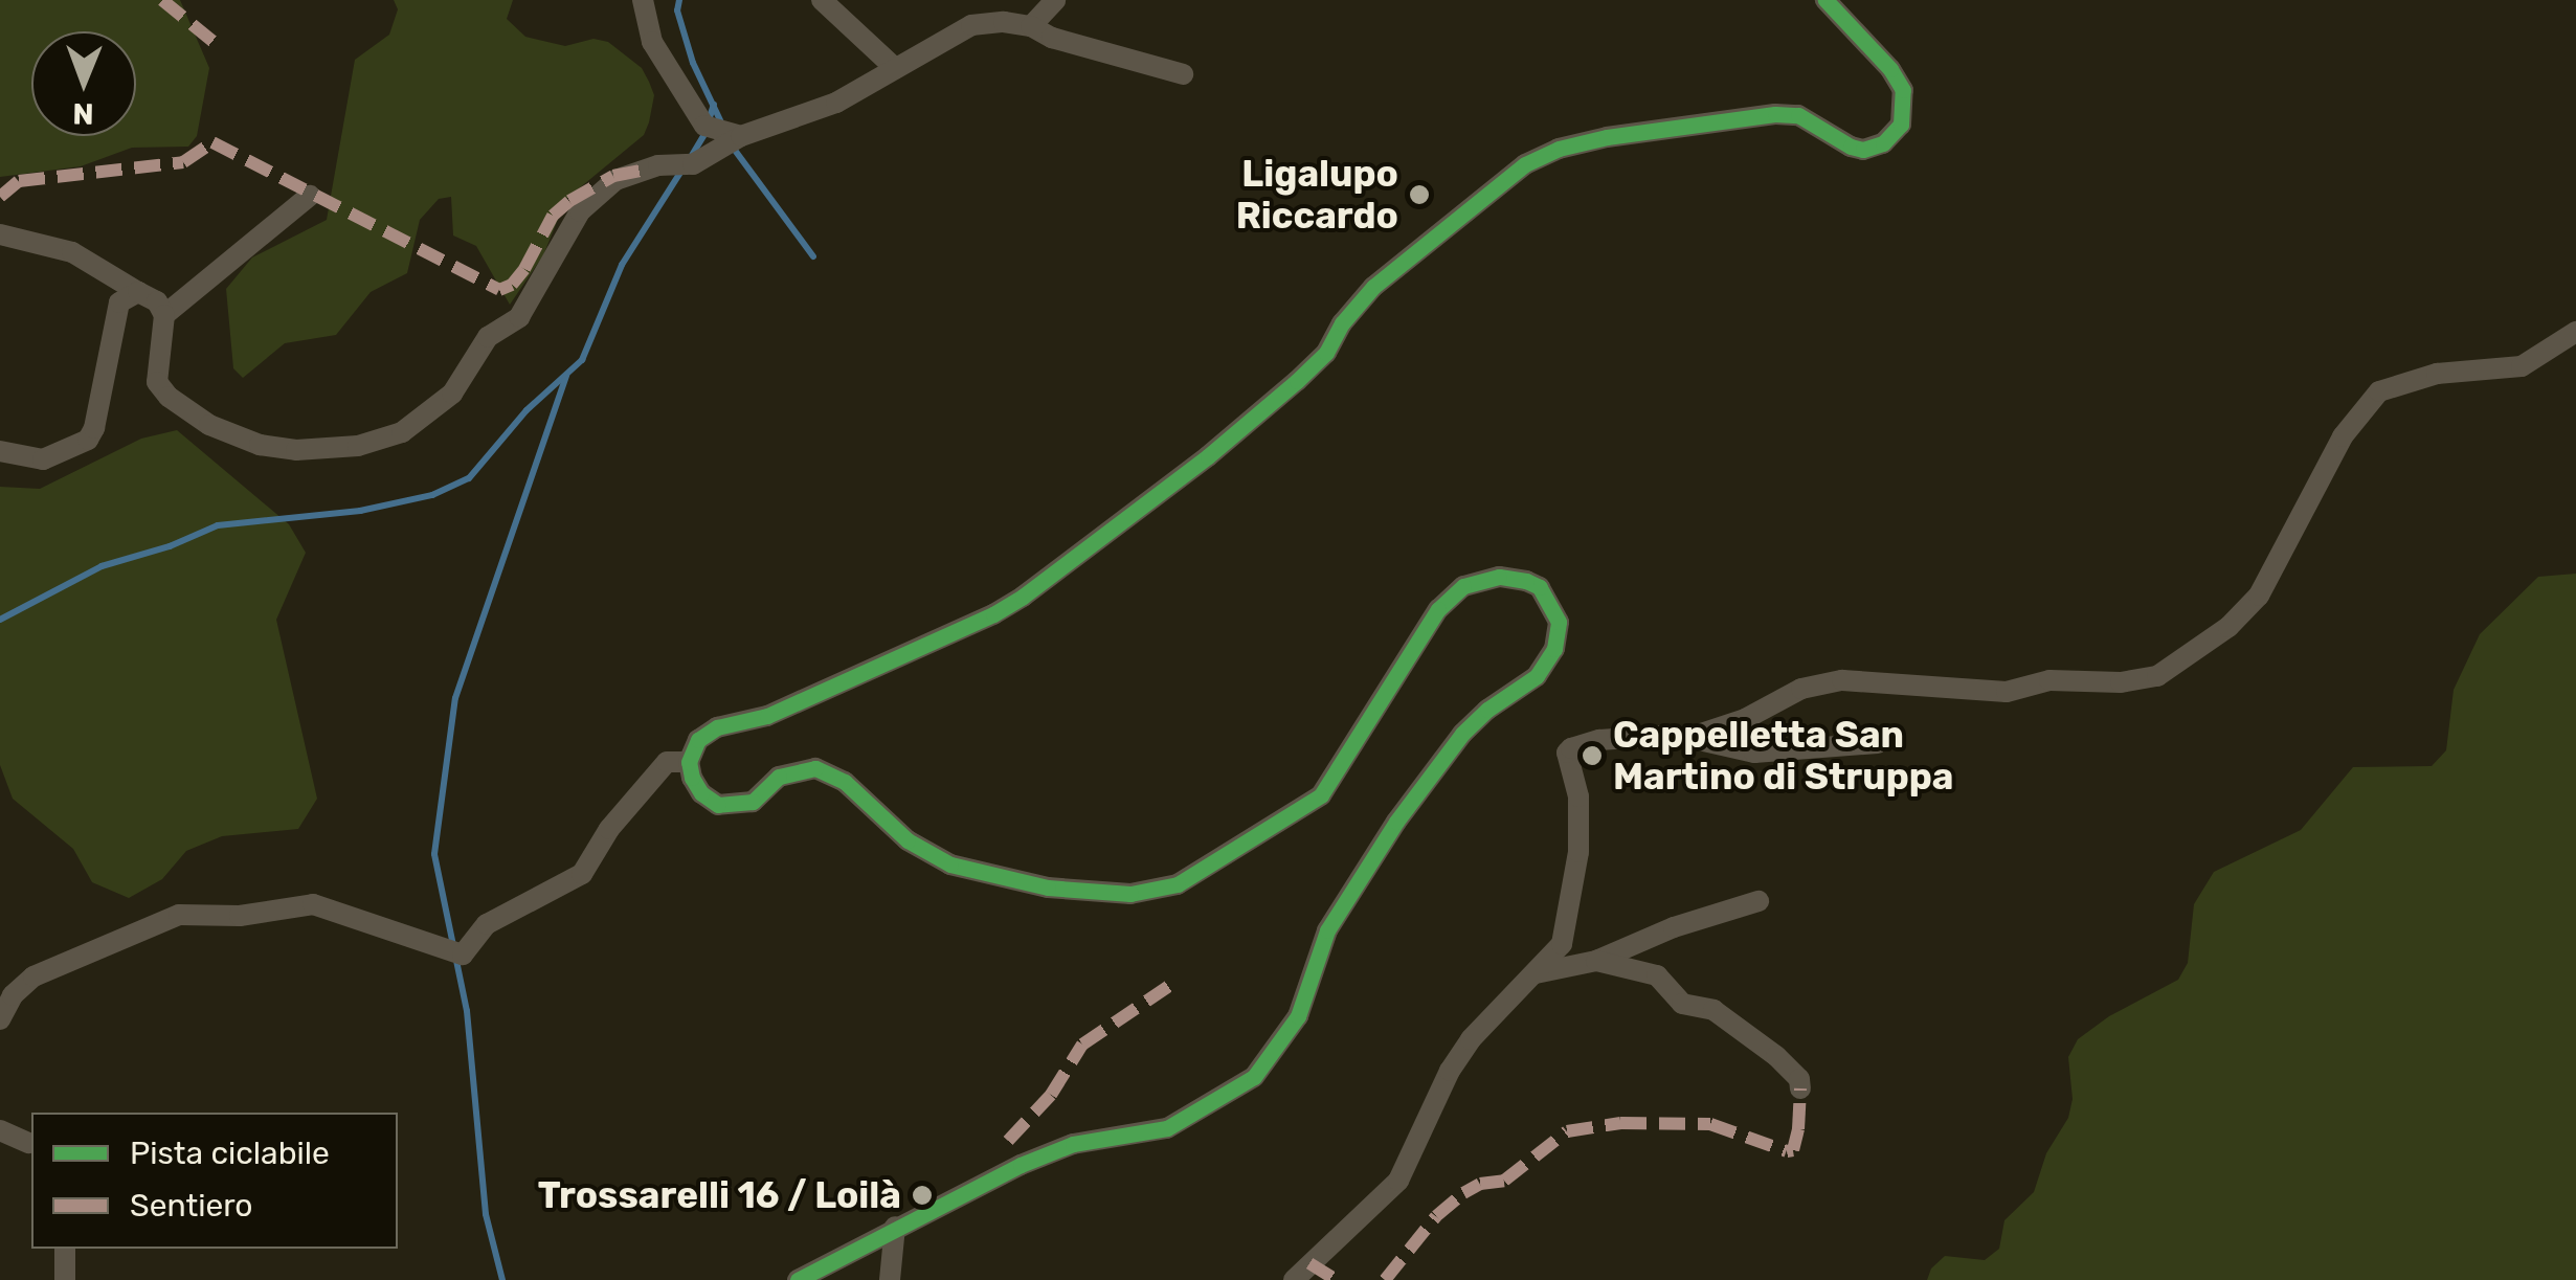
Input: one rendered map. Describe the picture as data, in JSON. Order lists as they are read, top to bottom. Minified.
{"places":["Ligalupo Riccardo","Cappelletta San Martino di Struppa","Trossarelli 16 / Loilà"],"legend":["Pista ciclabile","Sentiero"],"north":"bottom"}
